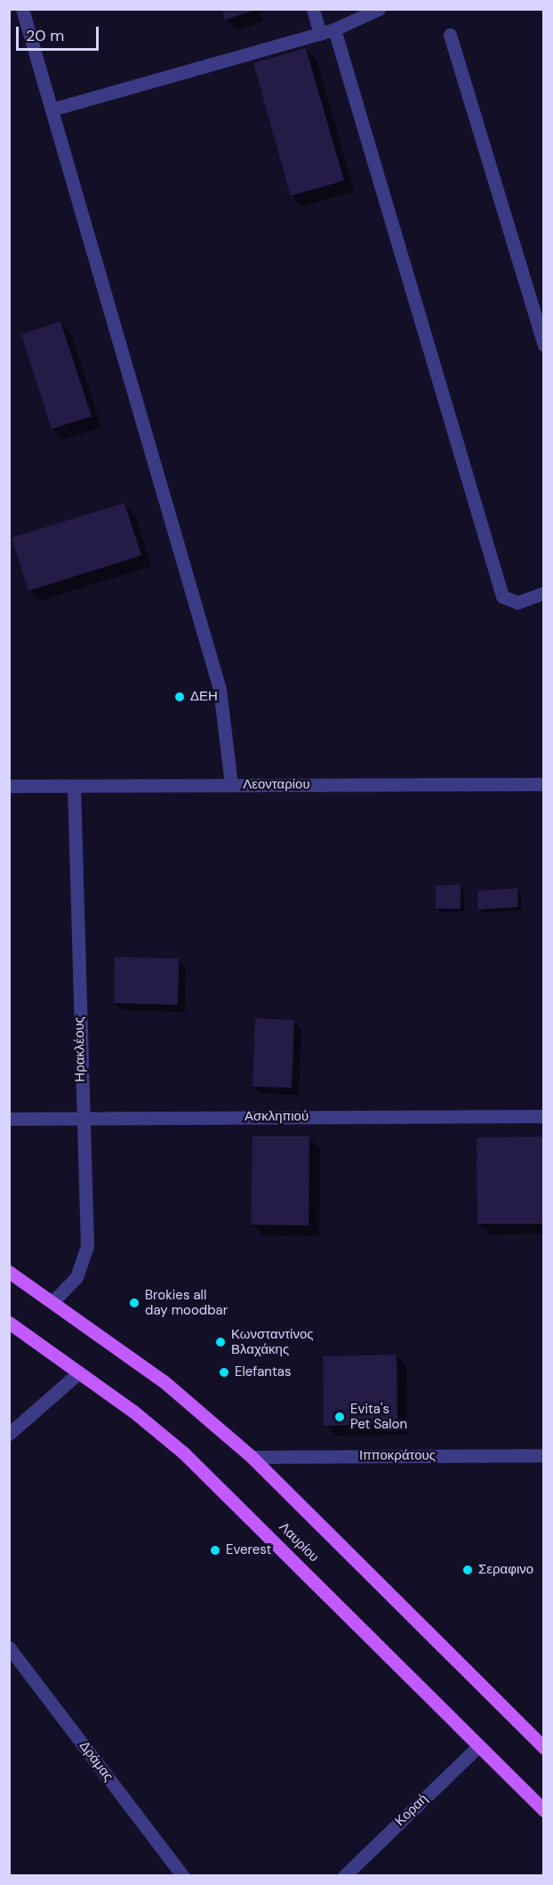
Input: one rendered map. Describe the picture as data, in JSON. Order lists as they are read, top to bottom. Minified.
{"streets":{"main road":["Λαυρίου"],"street":["Λεονταρίου","Ηρακλέους","Ασκληπιού","Ιπποκράτους","Δράμας","Κοραή"]},"crossings":[["Λεονταρίου","Ηρακλέους"],["Ηρακλέους","Ασκληπιού"],["Ηρακλέους","Λαυρίου"],["Ιπποκράτους","Λαυρίου"],["Λαυρίου","Κοραή"]],"places":["ΔΕΗ","Brokies all day moodbar","Κωνσταντίνος Βλαχάκης","Elefantas","Evita's Pet Salon","Everest","Σεραφινο"],"scale_bar":"20 m"}
